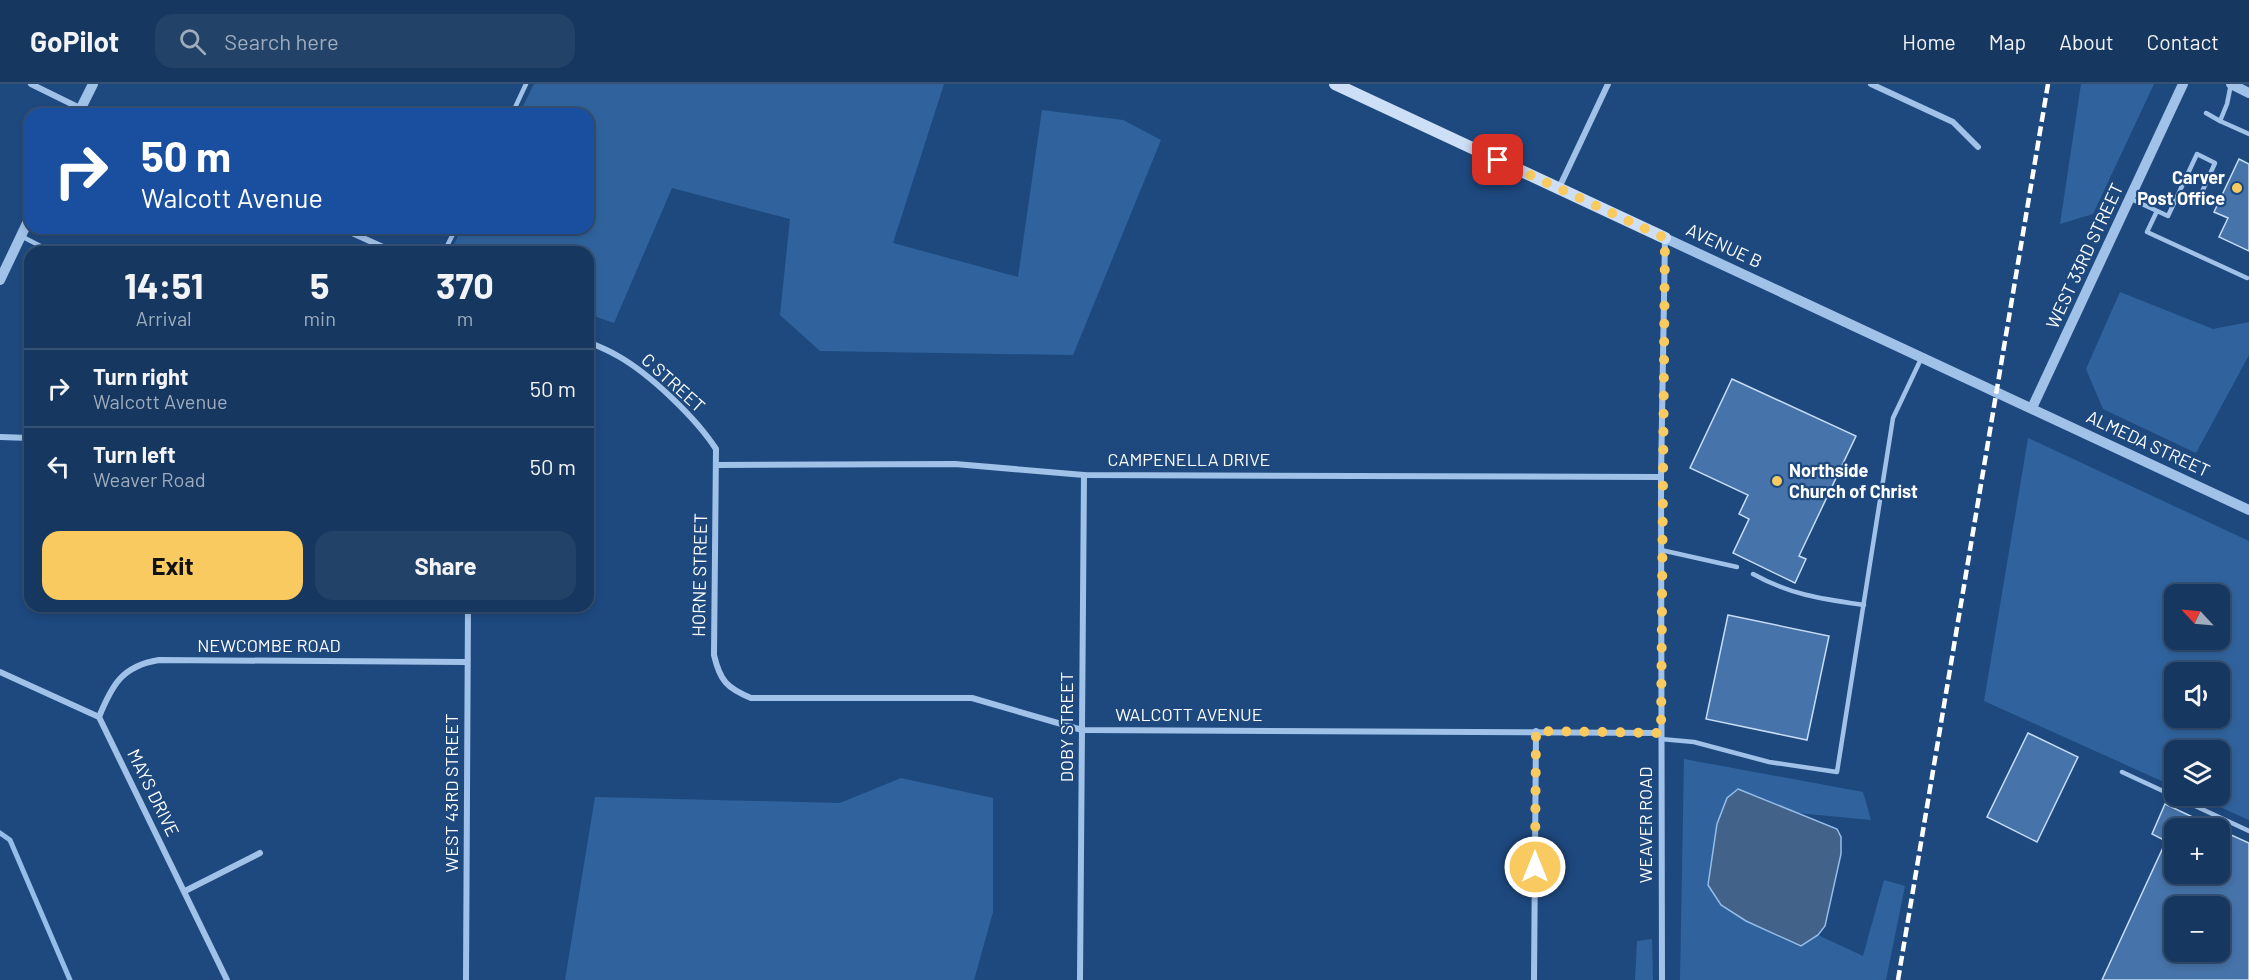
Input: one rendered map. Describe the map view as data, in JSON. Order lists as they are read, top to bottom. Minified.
{"streets":{"main road":["AVENUE B"],"street":["WEST 33RD STREET","C STREET","ALMEDA STREET","CAMPENELLA DRIVE","HORNE STREET","NEWCOMBE ROAD","WALCOTT AVENUE","DOBY STREET","MAYS DRIVE","WEST 43RD STREET","WEAVER ROAD"]},"crossings":[["AVENUE B","WEST 33RD STREET"],["AVENUE B","ALMEDA STREET"],["AVENUE B","WEAVER ROAD"],["WEST 33RD STREET","ALMEDA STREET"],["C STREET","CAMPENELLA DRIVE"],["C STREET","HORNE STREET"],["CAMPENELLA DRIVE","HORNE STREET"],["CAMPENELLA DRIVE","DOBY STREET"],["CAMPENELLA DRIVE","WEAVER ROAD"],["HORNE STREET","WALCOTT AVENUE"],["NEWCOMBE ROAD","MAYS DRIVE"],["NEWCOMBE ROAD","WEST 43RD STREET"],["WALCOTT AVENUE","DOBY STREET"],["WALCOTT AVENUE","WEAVER ROAD"]],"places":["Carver Post Office","Northside Church of Christ"],"north":"top left","page":{"header":"GoPilot","search":"Search here","nav":["Home","Map","About","Contact"],"turn":["50 m","Walcott Avenue"],"eta":["14:51","Arrival","5","min","370","m"],"list":[{"name":"Turn right","note":"Walcott Avenue","value":"50 m"},{"name":"Turn left","note":"Weaver Road","value":"50 m"}],"buttons":["Exit","Share"],"map_buttons":["+","−"]}}
